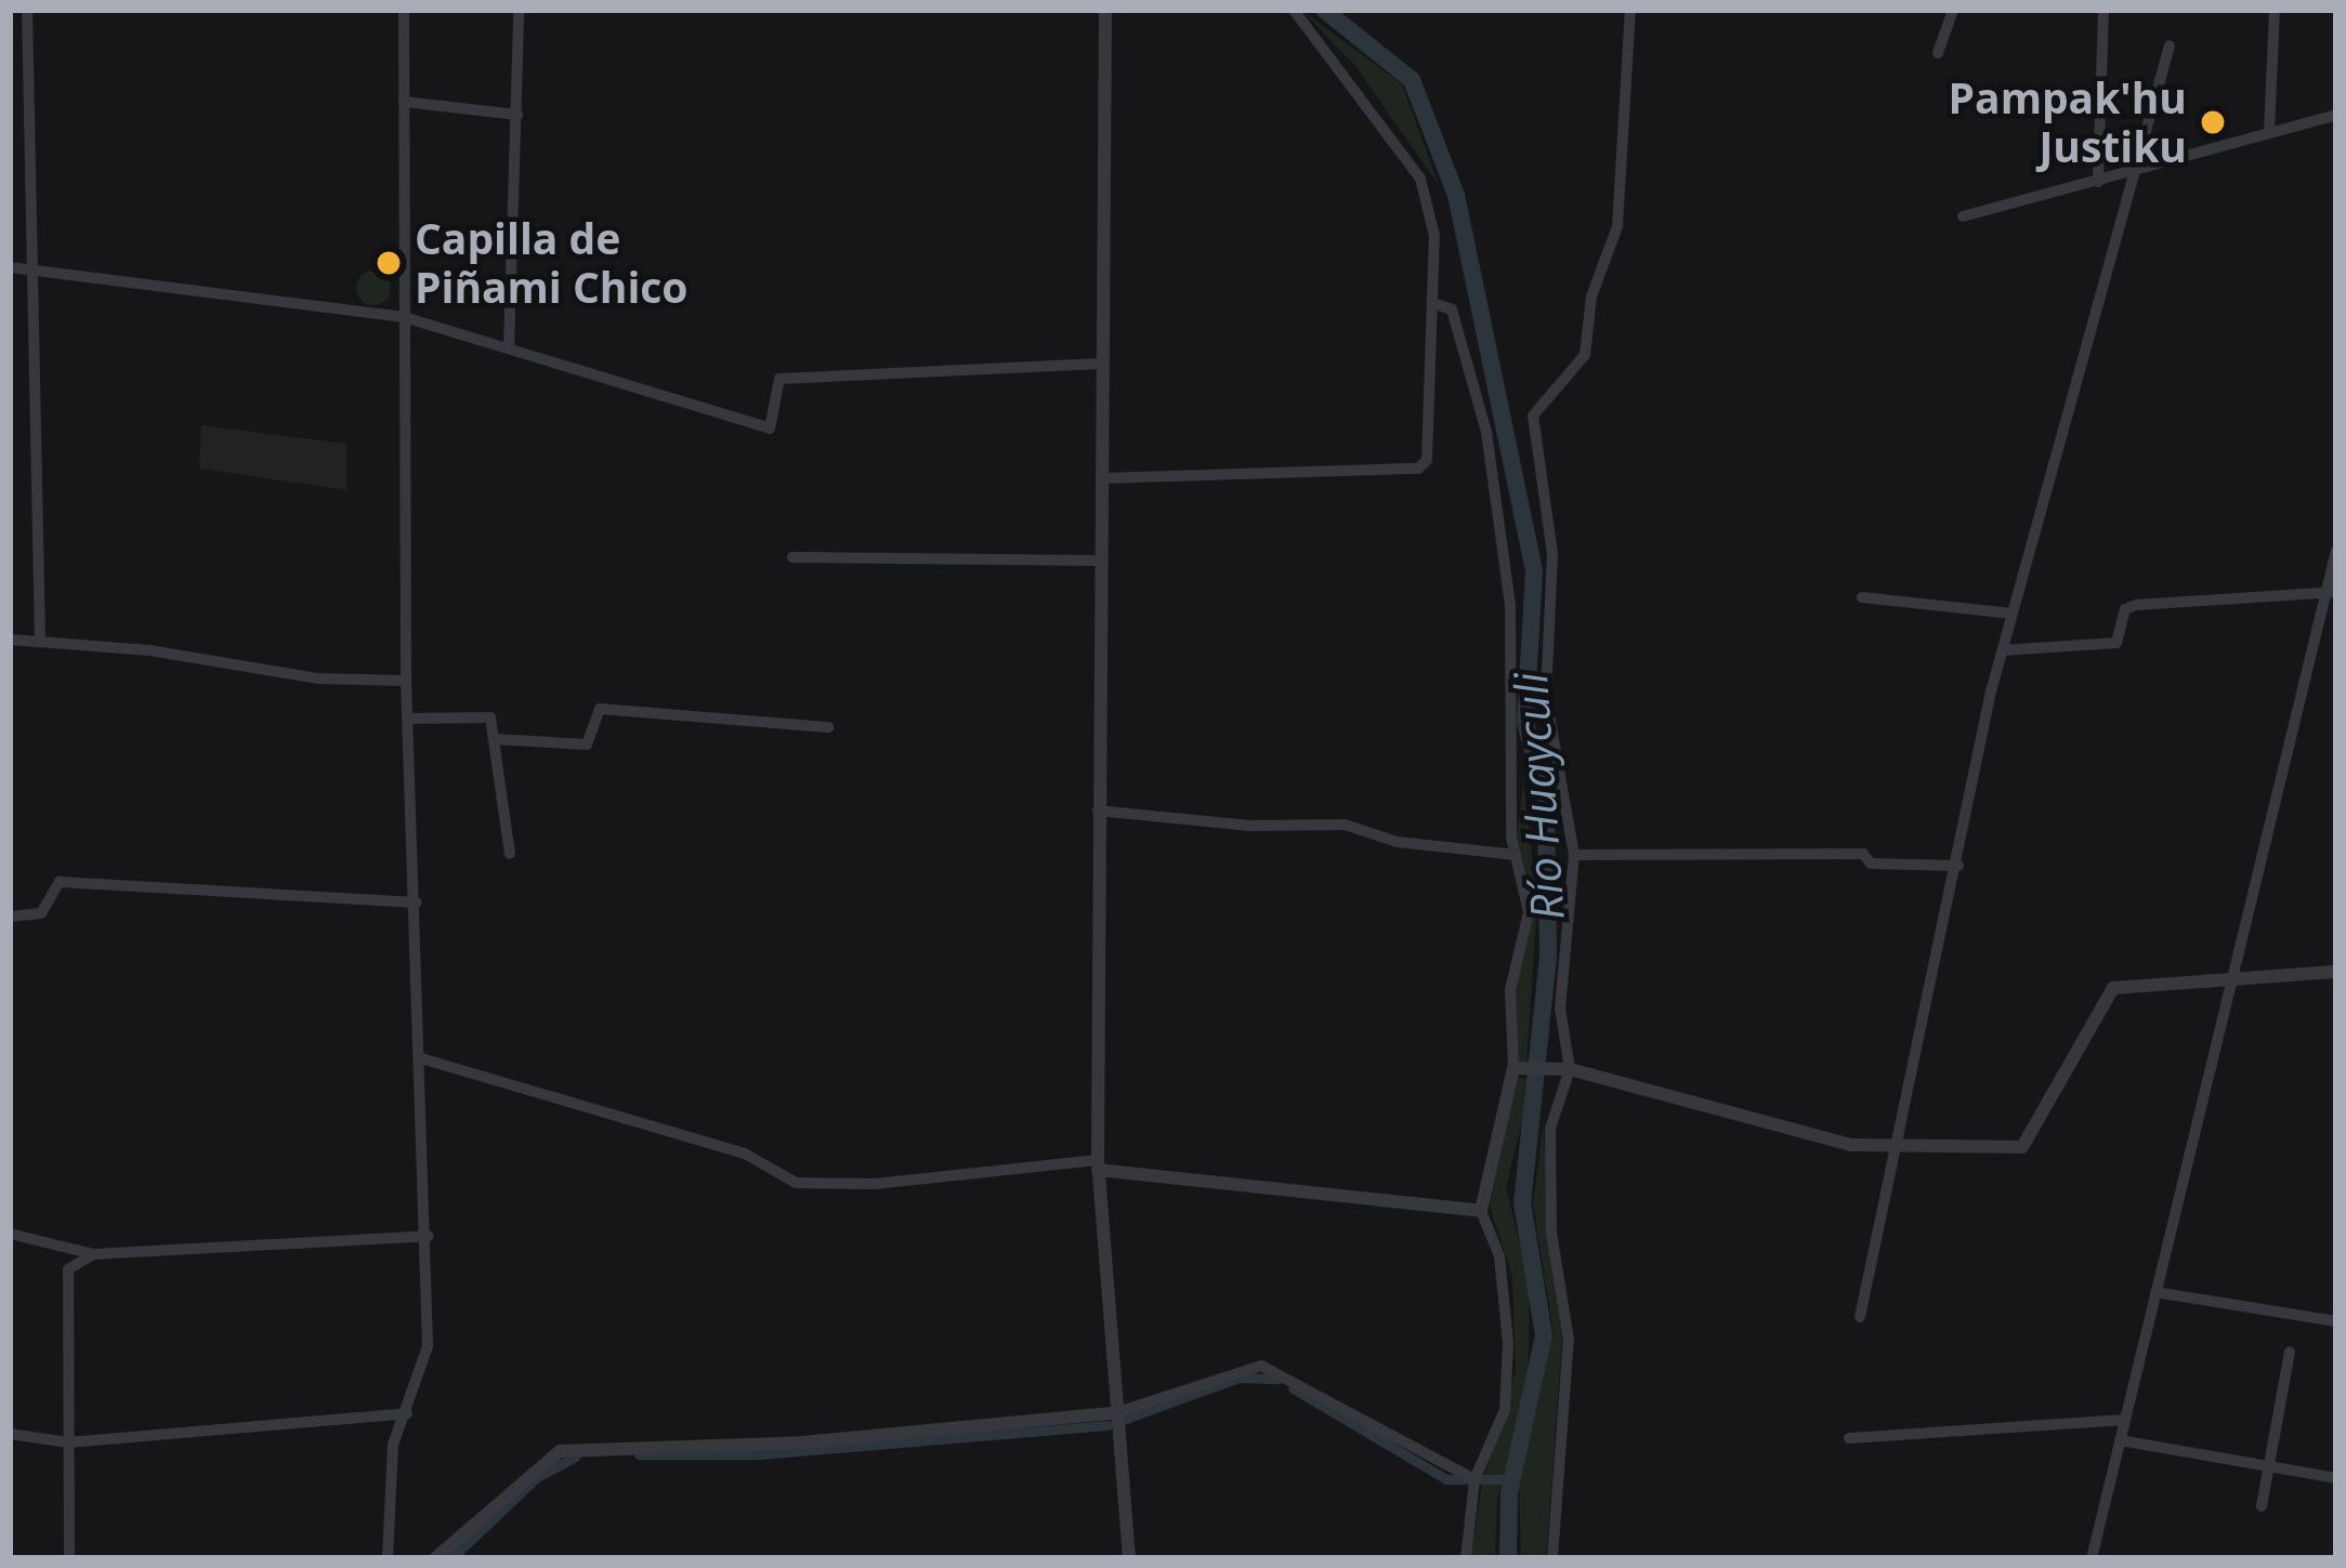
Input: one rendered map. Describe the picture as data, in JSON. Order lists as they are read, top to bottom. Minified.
{"water":["Río Huayculi"],"places":["Pampak'hu Justiku","Capilla de Piñami Chico"]}
